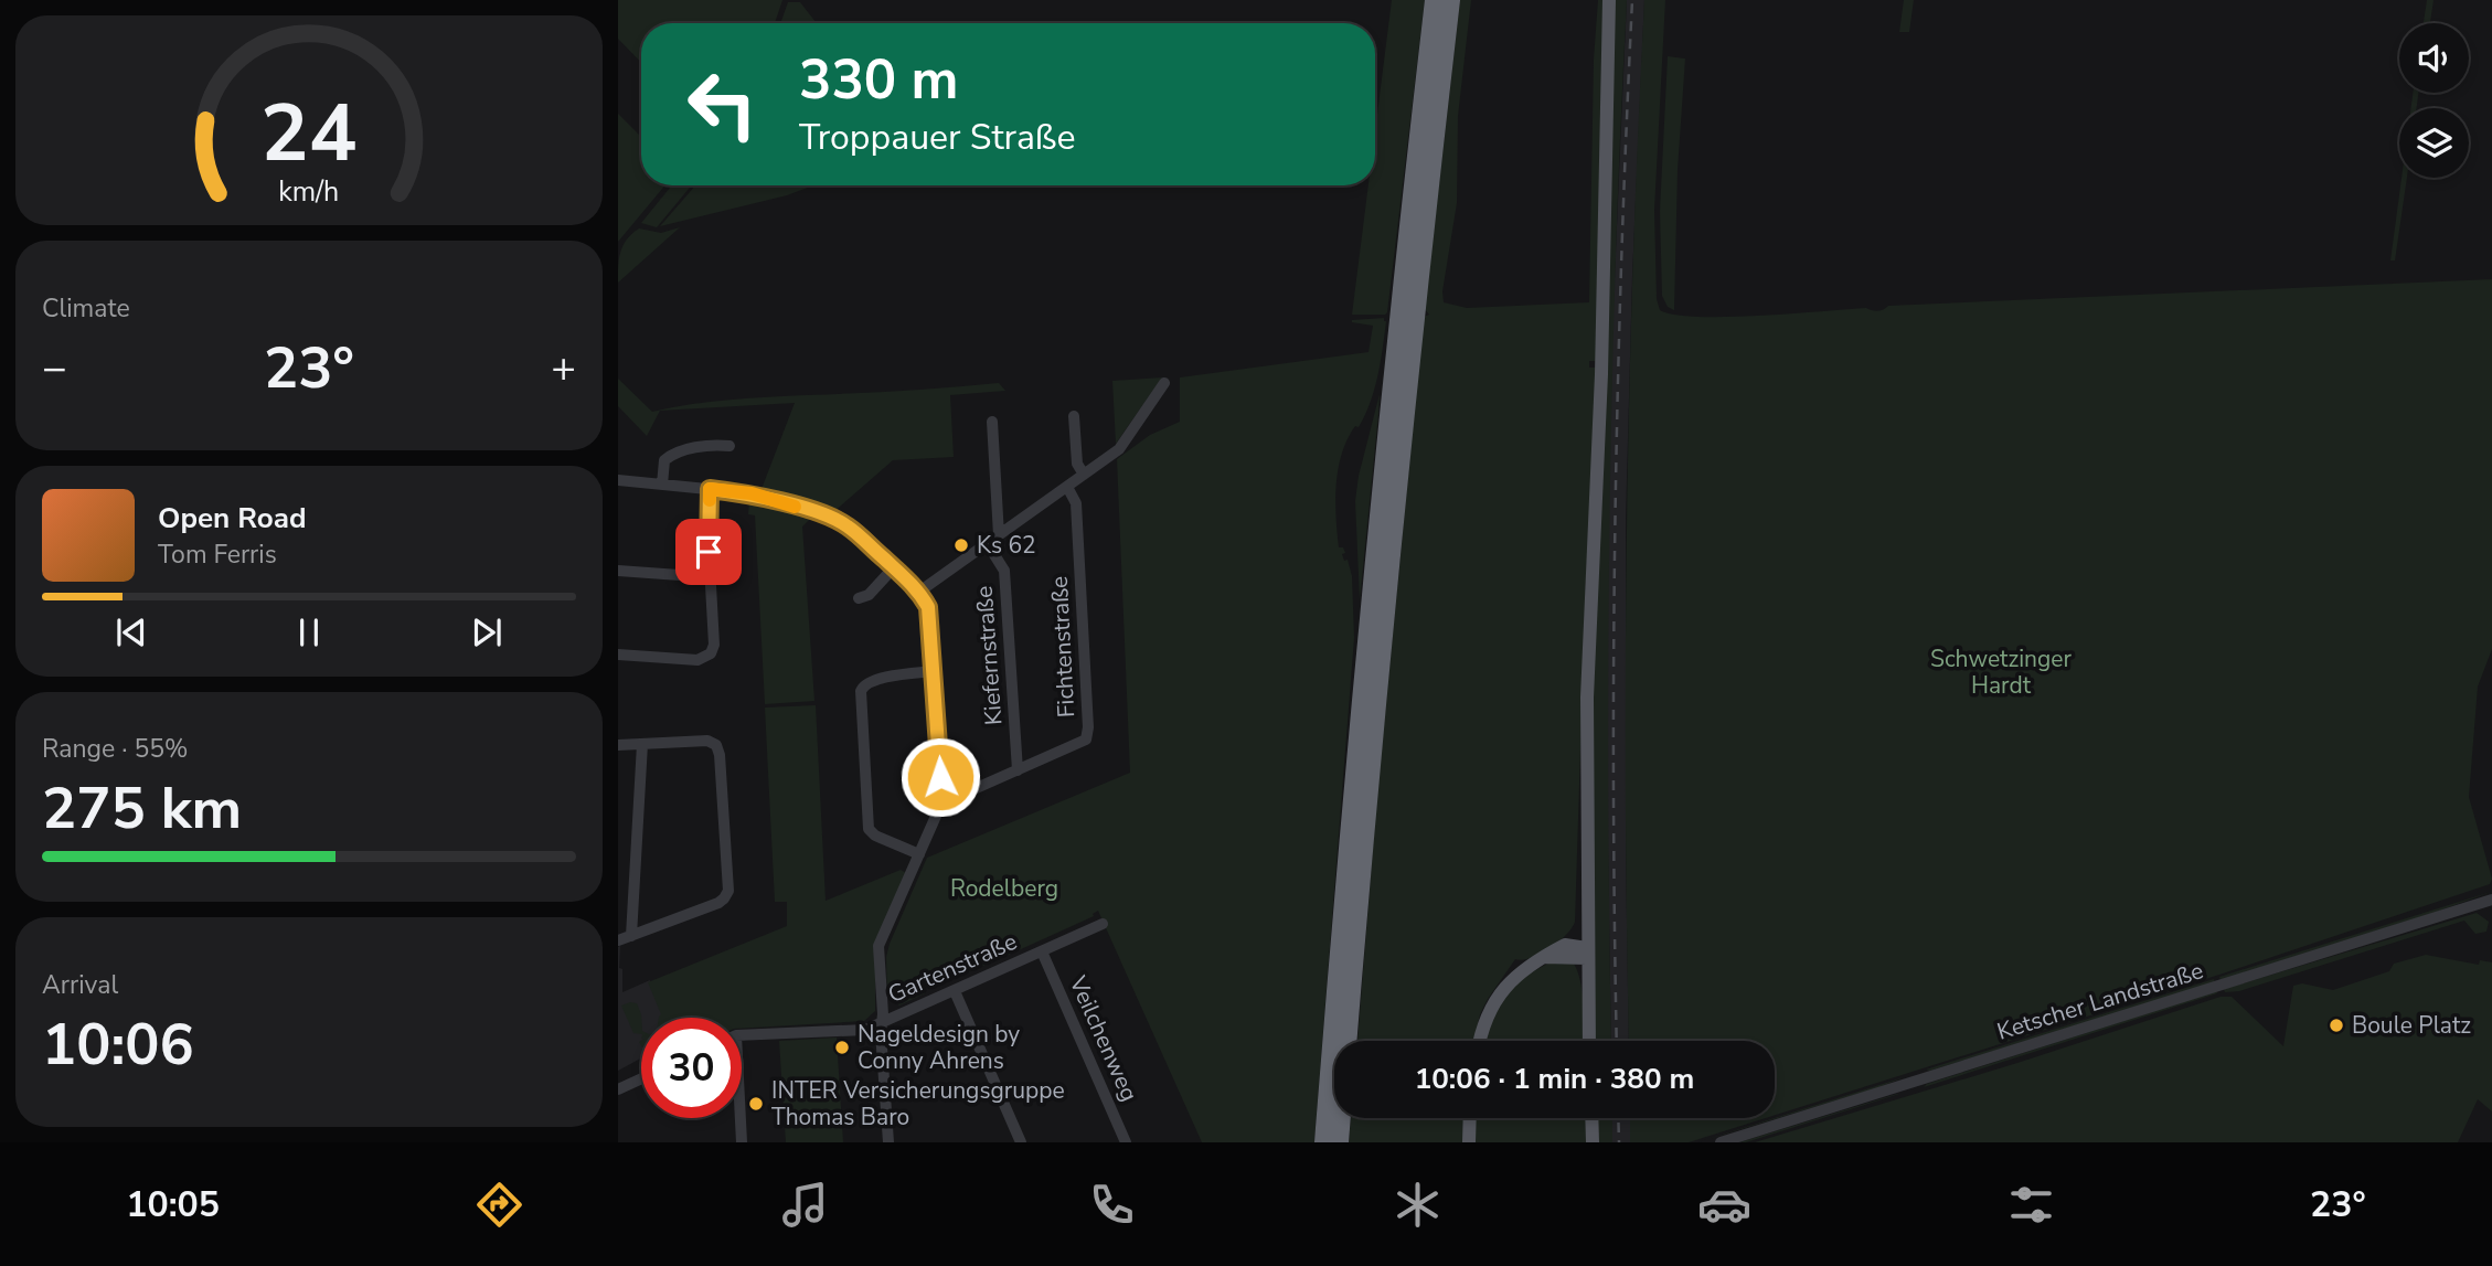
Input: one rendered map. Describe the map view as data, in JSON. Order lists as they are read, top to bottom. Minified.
{"streets":{"street":["Fichtenstraße","Kiefernstraße","Gartenstraße","Ketscher Landstraße","Veilchenweg"]},"crossings":[["Fichtenstraße","Kiefernstraße"],["Gartenstraße","Veilchenweg"]],"parks":["Schwetzinger Hardt","Rodelberg"],"places":["Ks 62","Boule Platz","Nageldesign by Conny Ahrens","INTER Versicherungsgruppe Thomas Baro"],"page":{"turn":["330 m","Troppauer Straße"],"tile":["Climate",["Range · 55%","275 km"],["Arrival","10:06"]],"heat":["−","23°","+"],"song":["Open Road","Tom Ferris"],"limit":"30","trip":"10:06 · 1 min · 380 m","tabs":["10:05","23°"],"gauge":["24","km/h"]}}
